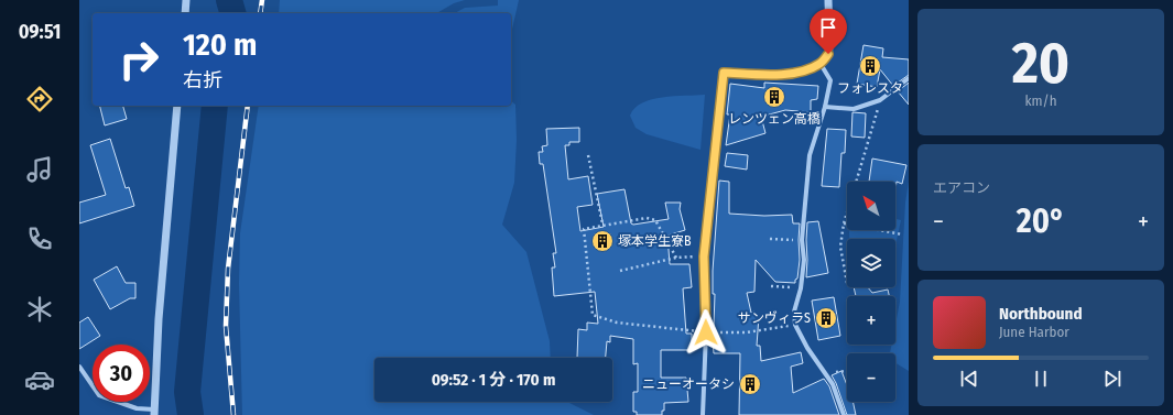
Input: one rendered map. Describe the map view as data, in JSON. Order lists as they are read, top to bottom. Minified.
{"places":{"building":["フォレスタ","レンツェン高橋","塚本学生寮B","サンヴィラS","ニューオータシ"]},"north":"top left","page":{"tabs":"09:51","tile":[["20","km/h"],"エアコン"],"turn":["120 m","右折"],"map_buttons":["+","−"],"heat":["−","20°","+"],"song":["Northbound","June Harbor"],"limit":"30","trip":"09:52 · 1 分 · 170 m"}}
